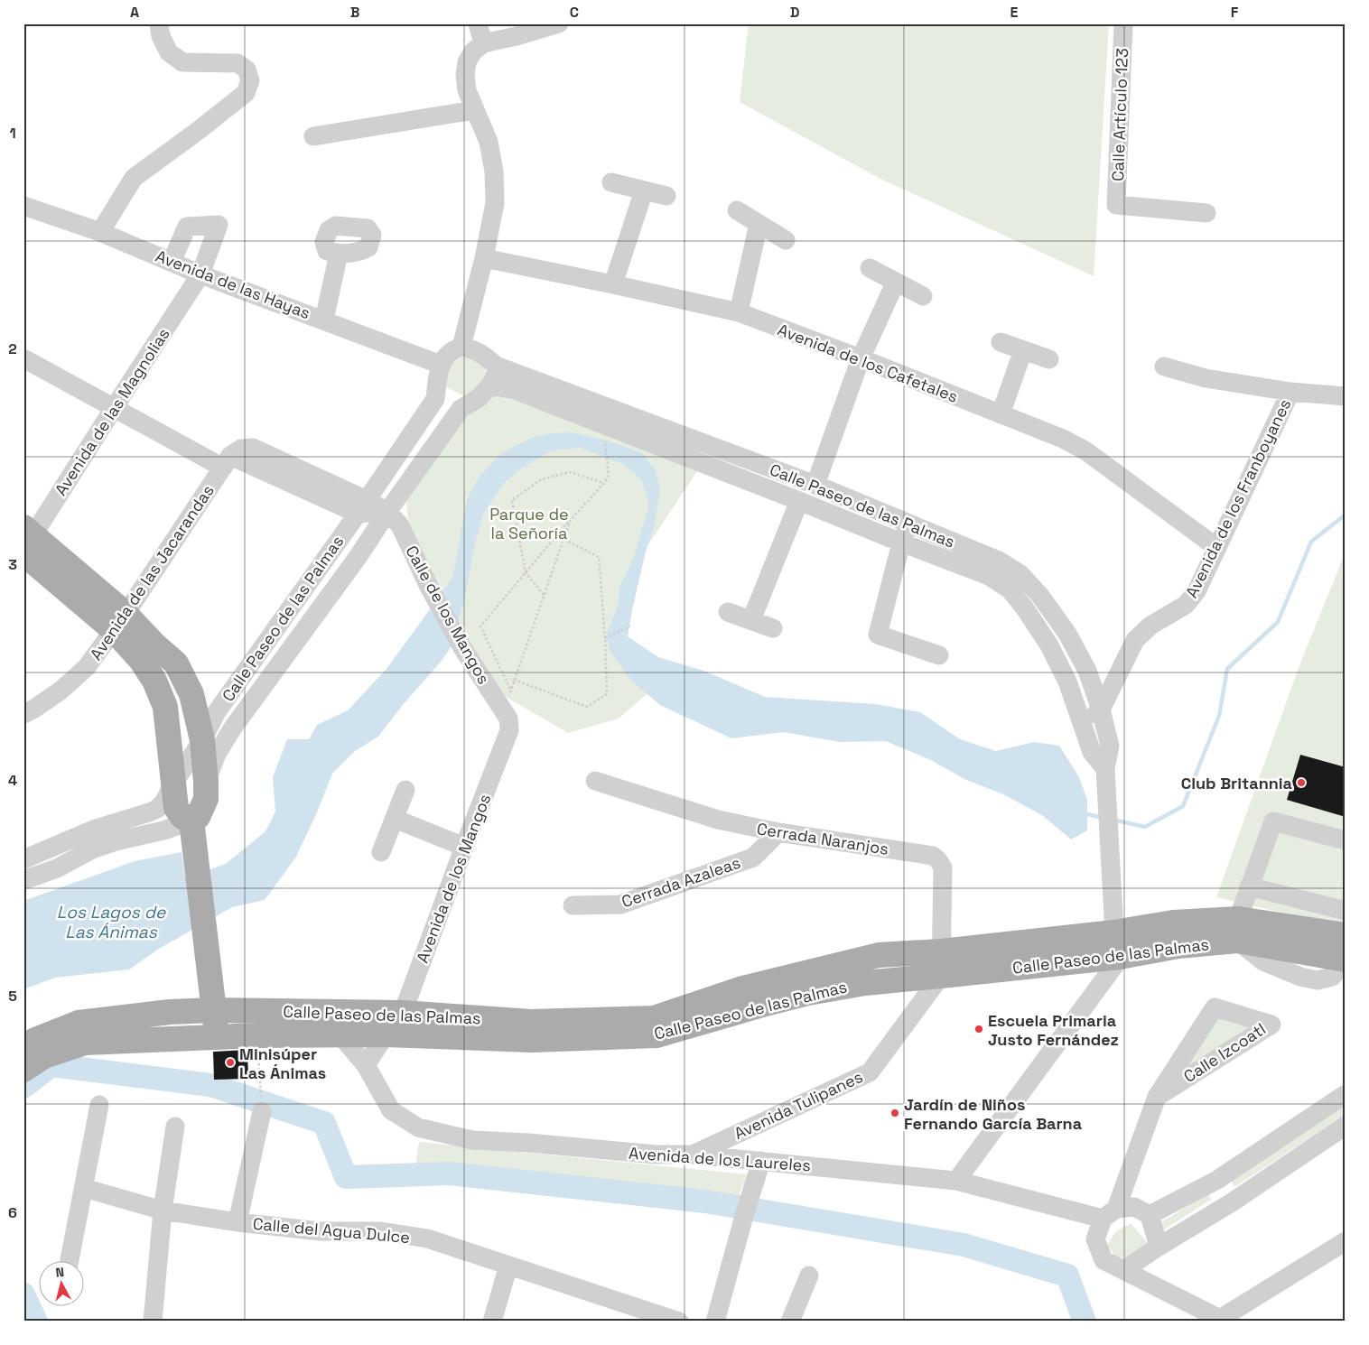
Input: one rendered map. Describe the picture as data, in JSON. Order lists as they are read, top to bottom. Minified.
{"streets":{"main road":["Calle Paseo de las Palmas"],"street":["Calle Artículo 123","Avenida de las Hayas","Avenida de los Cafetales","Avenida de las Magnolias","Avenida de los Franboyanes","Avenida de las Jacarandas","Calle de los Mangos","Cerrada Naranjos","Avenida de los Mangos","Cerrada Azaleas","Calle Izcoatl","Avenida Tulipanes","Avenida de los Laureles","Calle del Agua Dulce"]},"crossings":[["Avenida de las Hayas","Avenida de las Magnolias"],["Avenida de las Hayas","Calle Paseo de las Palmas"],["Avenida de los Cafetales","Avenida de los Franboyanes"],["Avenida de los Franboyanes","Calle Paseo de las Palmas"],["Calle Paseo de las Palmas","Calle de los Mangos"],["Calle Paseo de las Palmas","Cerrada Naranjos"],["Calle Paseo de las Palmas","Avenida de los Mangos"],["Calle Paseo de las Palmas","Avenida Tulipanes"],["Calle Paseo de las Palmas","Avenida de los Laureles"],["Calle de los Mangos","Avenida de los Mangos"],["Cerrada Naranjos","Cerrada Azaleas"],["Cerrada Naranjos","Avenida Tulipanes"],["Calle Izcoatl","Avenida de los Laureles"],["Avenida Tulipanes","Avenida de los Laureles"]],"water":["Los Lagos de Las Ánimas"],"parks":["Parque de la Señoría"],"places":["Club Britannia","Escuela Primaria Justo Fernández","Minisúper Las Ánimas","Jardín de Niños Fernando García Barna"],"north":"top","grid":{"columns":["A","B","C","D","E","F"],"rows":["1","2","3","4","5","6"]}}
